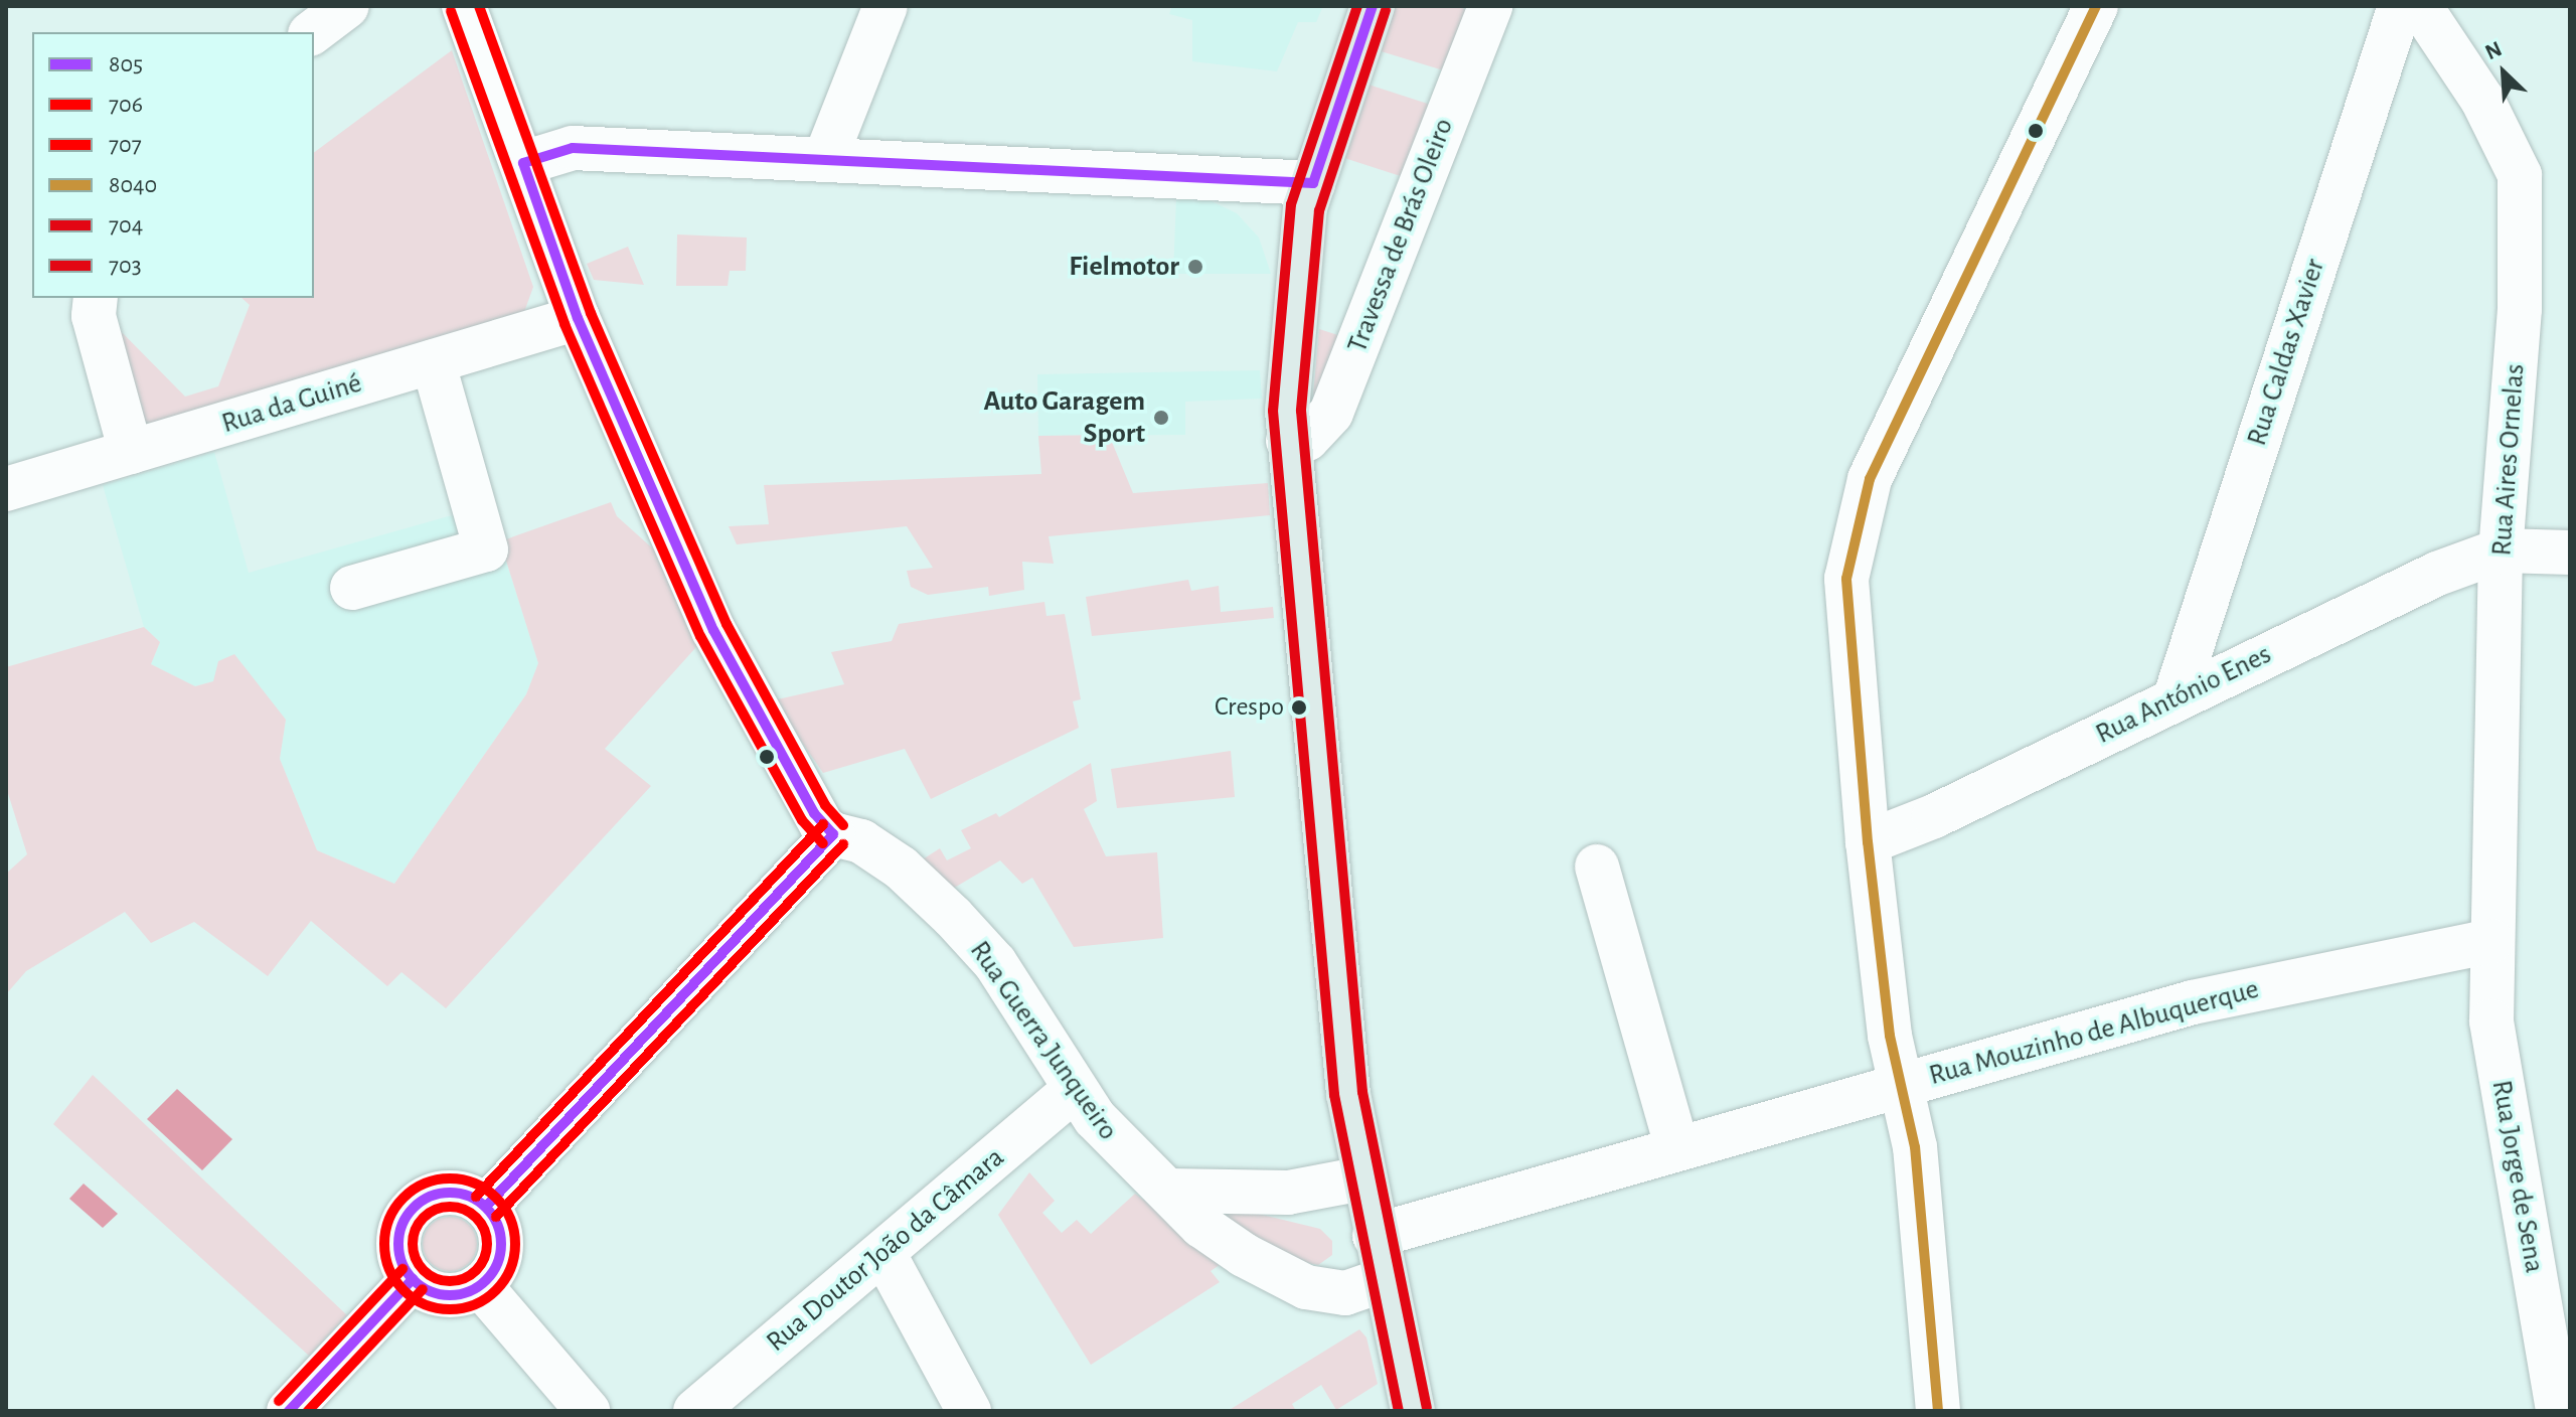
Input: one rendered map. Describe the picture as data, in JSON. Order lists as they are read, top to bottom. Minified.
{"streets":{"street":["Travessa de Brás Oleiro","Rua Caldas Xavier","Rua da Guiné","Rua Aires Ornelas","Rua António Enes","Rua Mouzinho de Albuquerque","Rua Guerra Junqueiro","Rua Jorge de Sena","Rua Doutor João da Câmara"]},"crossings":[["Rua Caldas Xavier","Rua António Enes"],["Rua Aires Ornelas","Rua António Enes"],["Rua Aires Ornelas","Rua Mouzinho de Albuquerque"],["Rua Aires Ornelas","Rua Jorge de Sena"],["Rua Mouzinho de Albuquerque","Rua Jorge de Sena"],["Rua Guerra Junqueiro","Rua Doutor João da Câmara"]],"places":["Fielmotor","Auto Garagem Sport","Crespo"],"lines":["transit line 805","transit line 707","transit line 8040","transit line 704","transit line 703","transit line 706"],"legend":["805","706","707","8040","704","703"],"north":"top left"}
